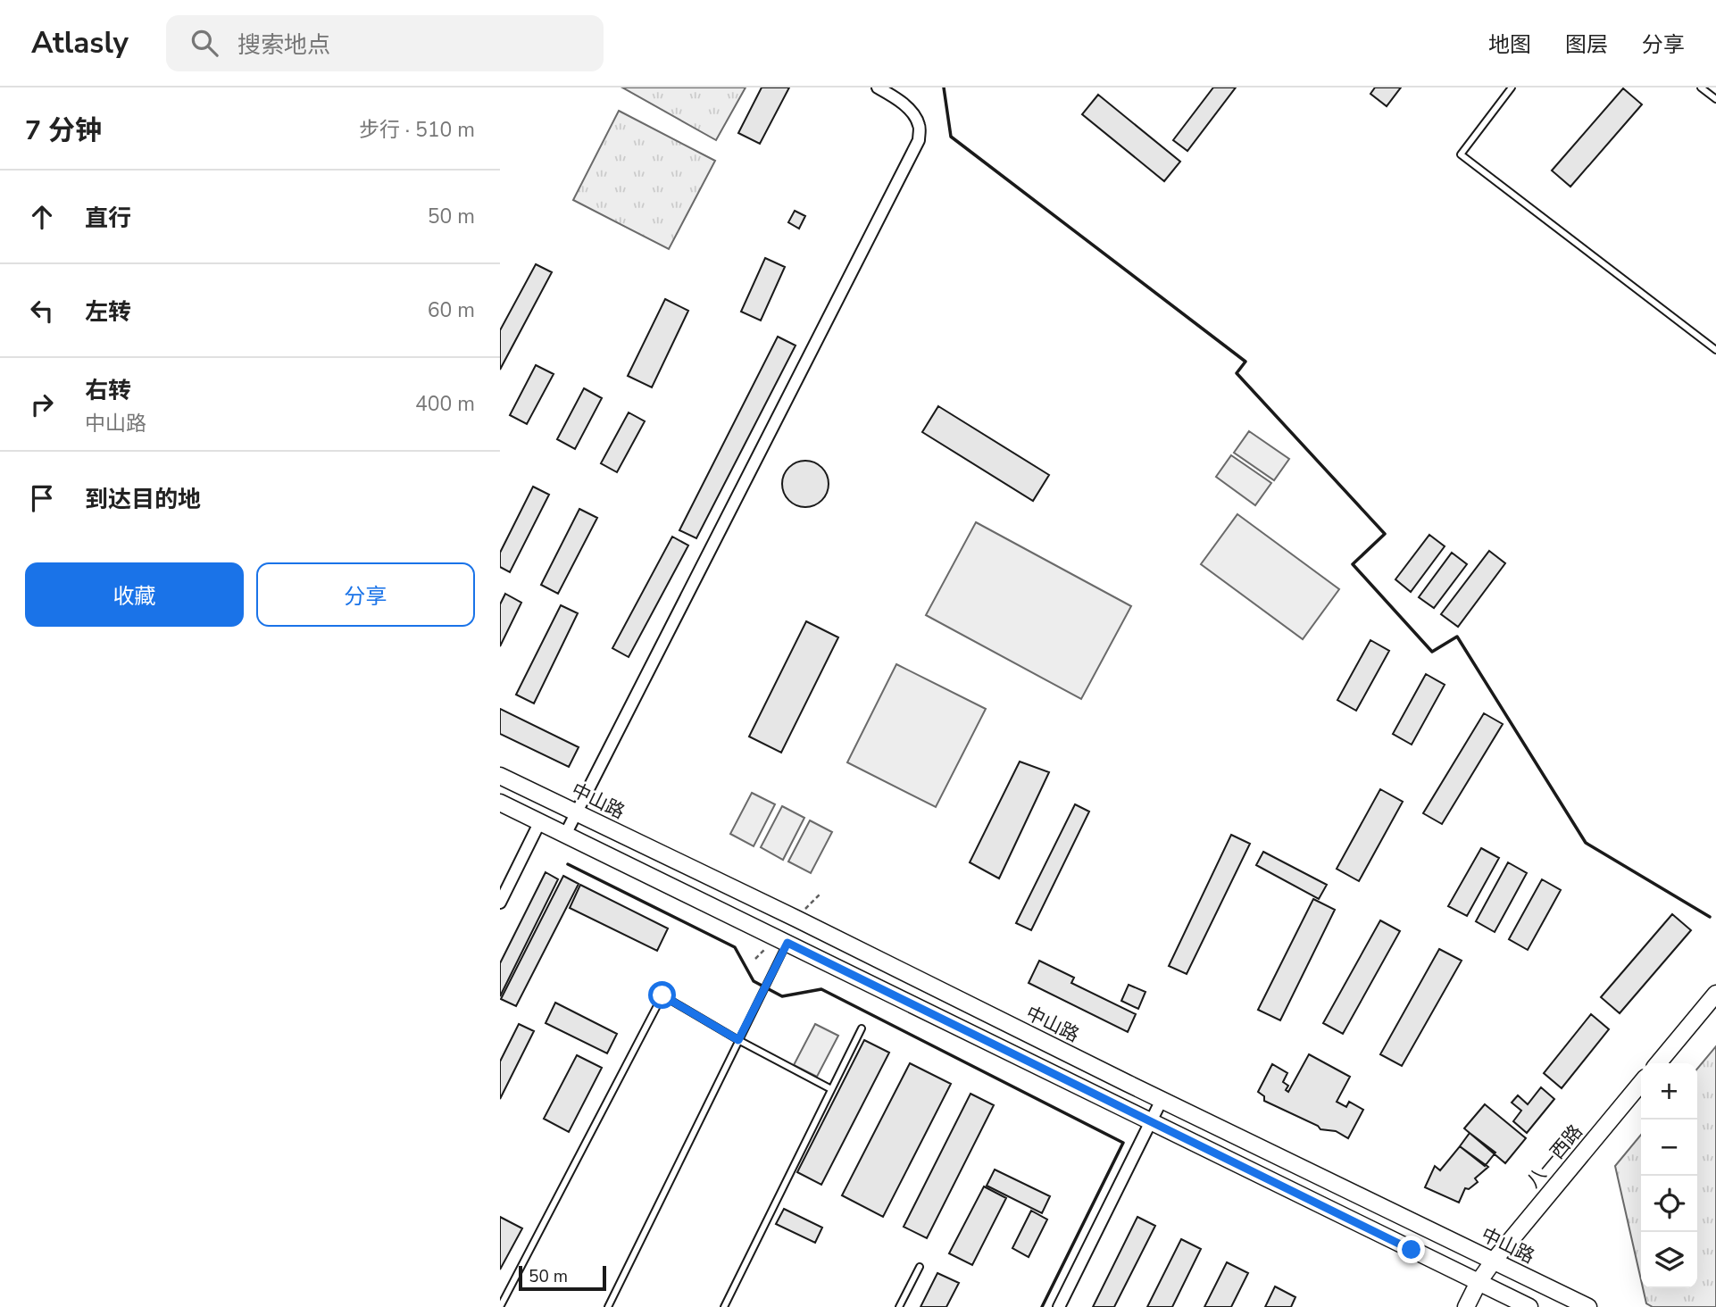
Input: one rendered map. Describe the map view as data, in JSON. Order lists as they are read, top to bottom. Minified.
{"streets":{"main road":["中山路","八一西路"]},"crossings":[["中山路","八一西路"]],"scale_bar":"50 m","page":{"header":"Atlasly","search":"搜索地点","nav":["地图","图层","分享"],"heading":["7 分钟","步行 · 510 m"],"list":[["直行","50 m"],["左转","60 m"],["右转","中山路","400 m"],"到达目的地"],"buttons":["收藏","分享"],"map_buttons":["+","−"],"scale":"50 m"}}
